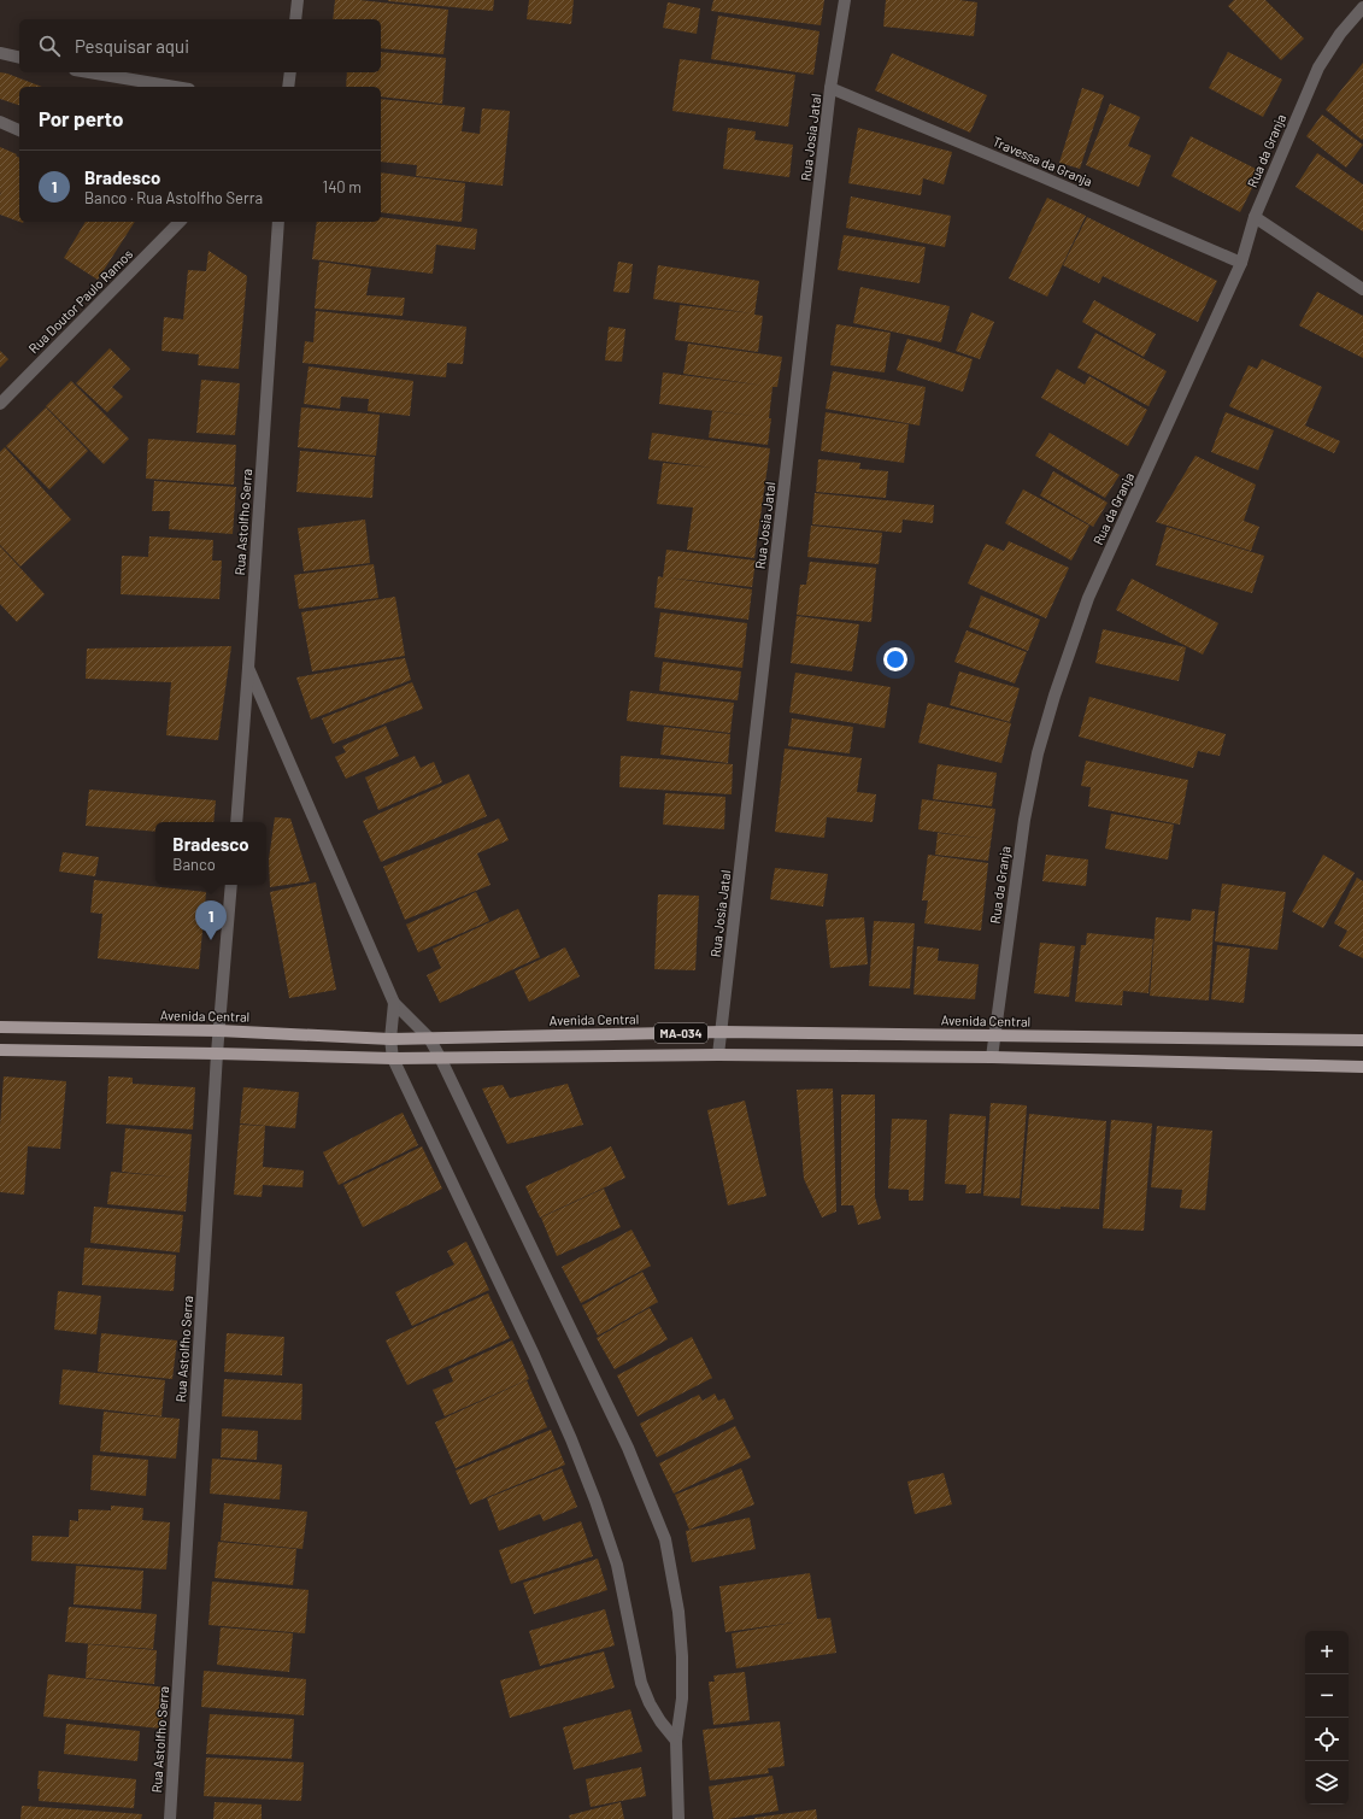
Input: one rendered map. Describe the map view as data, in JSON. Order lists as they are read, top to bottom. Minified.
{"streets":{"main road":["Avenida Central","MA-034"],"street":["Rua Josia Jatal","Rua da Granja","Travessa da Granja","Rua Doutor Paulo Ramos","Rua Astolfho Serra"]},"crossings":[["Rua Josia Jatal","Travessa da Granja"],["Rua Josia Jatal","Avenida Central"],["Rua Josia Jatal","MA-034"],["Rua da Granja","Travessa da Granja"],["Rua da Granja","Avenida Central"],["Rua da Granja","MA-034"],["Rua Astolfho Serra","Avenida Central"],["Rua Astolfho Serra","MA-034"]],"page":{"search":"Pesquisar aqui","heading":"Por perto","list":[{"mark":"1","name":"Bradesco","note":"Banco · Rua Astolfho Serra","value":"140 m"}],"popup":["Bradesco","Banco"],"pins":"1","map_buttons":["+","−"]}}
